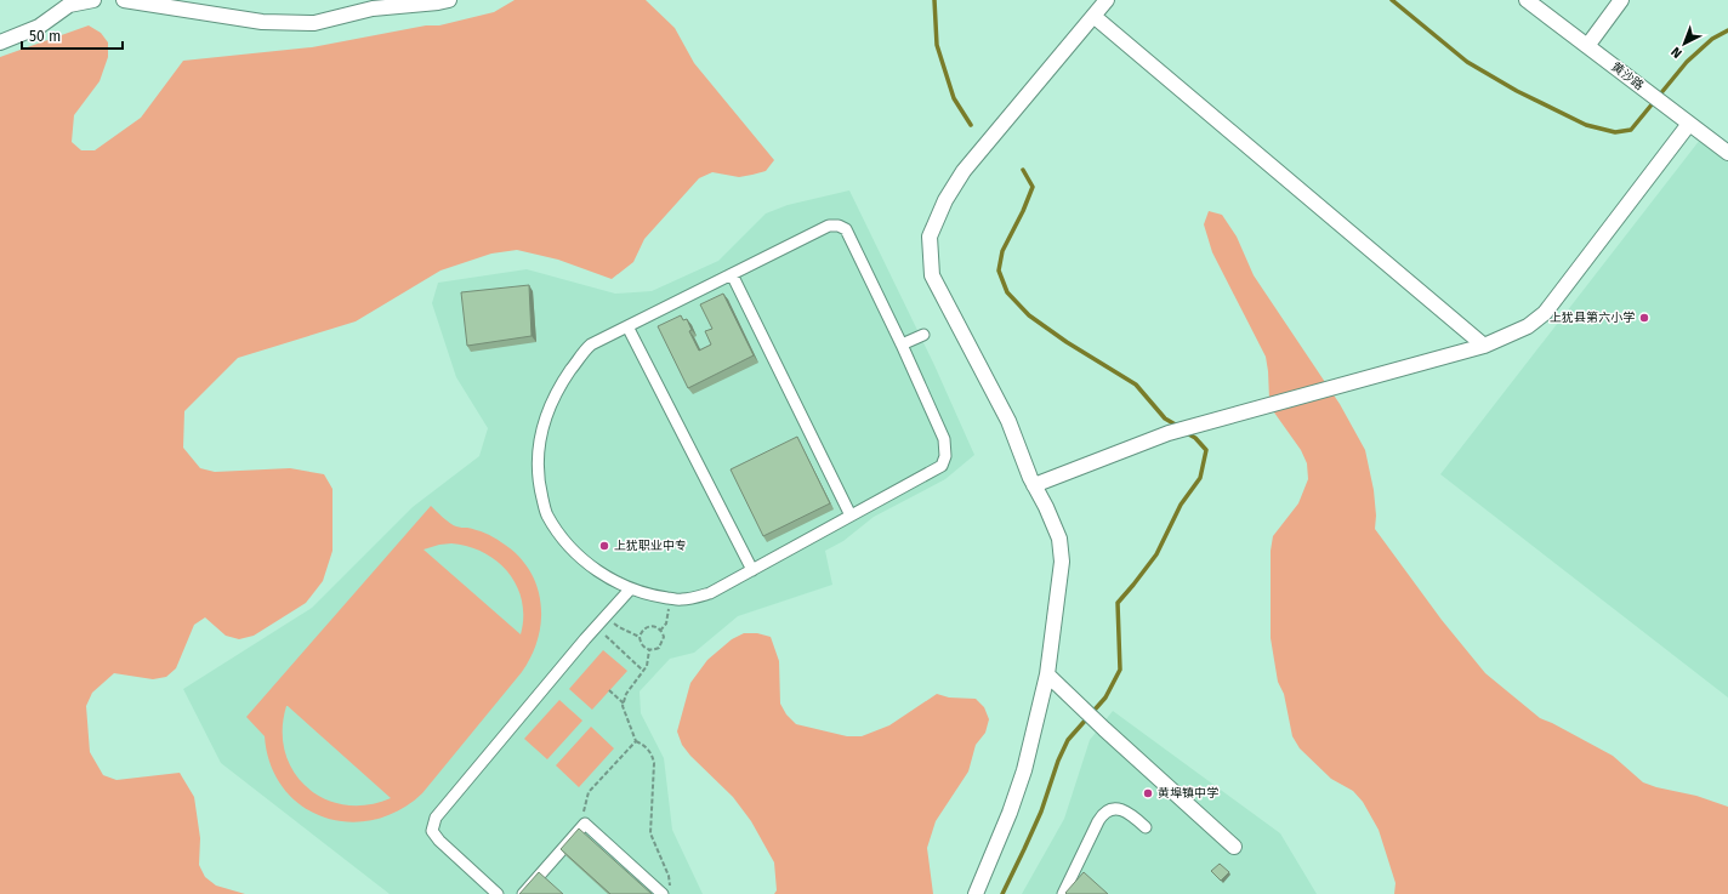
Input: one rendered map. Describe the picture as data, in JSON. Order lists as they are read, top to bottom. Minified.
{"streets":{"street":["黄沙路"]},"places":["上犹县第六小学","上犹职业中专","黄埠镇中学"],"scale_bar":"50 m","north":"bottom left"}
